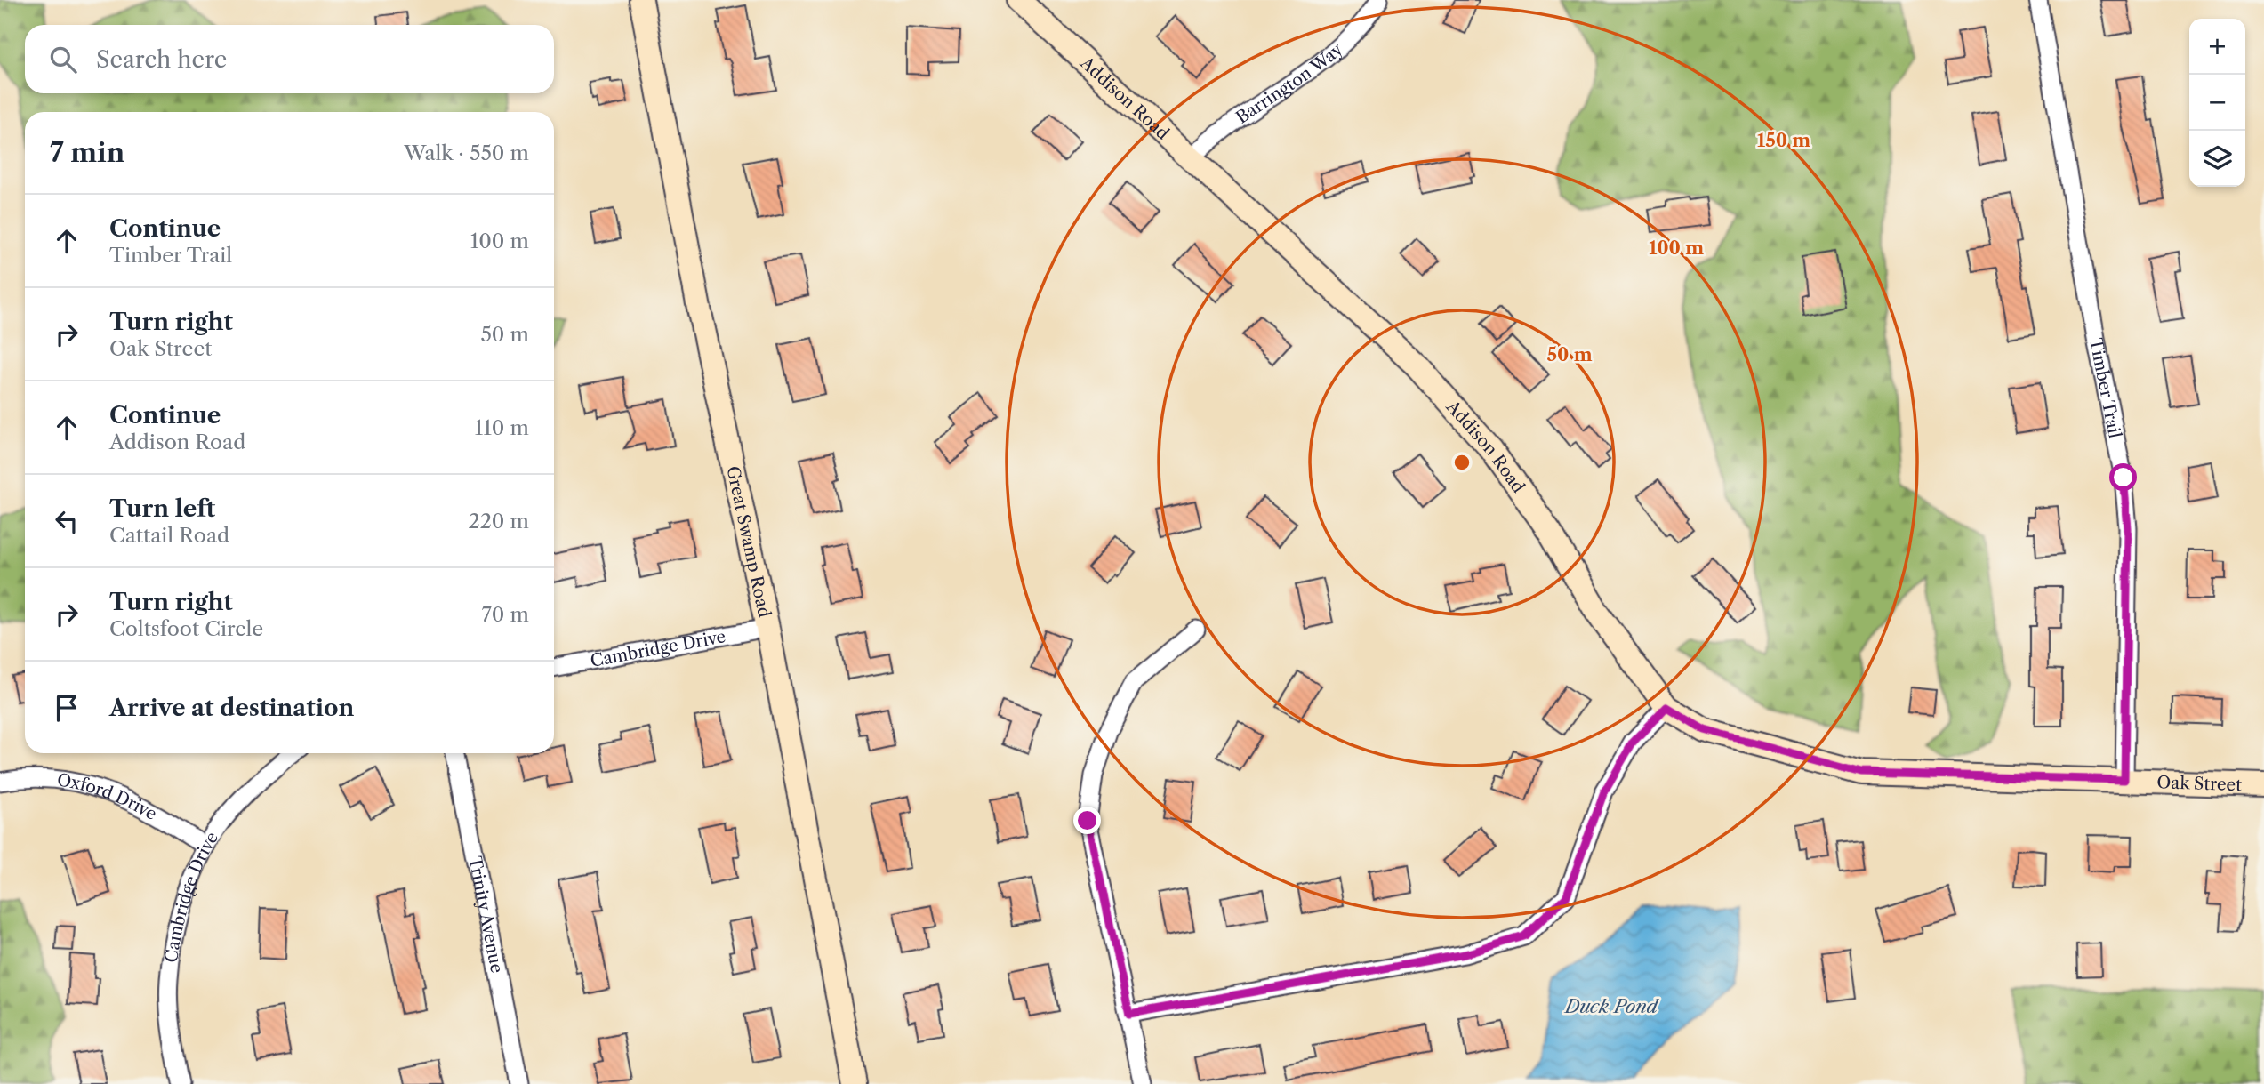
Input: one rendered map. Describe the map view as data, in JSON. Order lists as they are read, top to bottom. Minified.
{"streets":{"main road":["Addison Road","Great Swamp Road","Oak Street"],"street":["Barrington Way","Timber Trail","Cambridge Drive","Oxford Drive","Trinity Avenue"]},"crossings":[["Barrington Way","Addison Road"],["Addison Road","Oak Street"],["Timber Trail","Oak Street"],["Great Swamp Road","Cambridge Drive"],["Cambridge Drive","Oxford Drive"]],"water":["Duck Pond"],"page":{"map_buttons":["+","−"],"search":"Search here","heading":["7 min","Walk · 550 m"],"list":[["Continue","Timber Trail","100 m"],["Turn right","Oak Street","50 m"],["Continue","Addison Road","110 m"],["Turn left","Cattail Road","220 m"],["Turn right","Coltsfoot Circle","70 m"],"Arrive at destination"]},"rings":["150 m","100 m","50 m"]}
